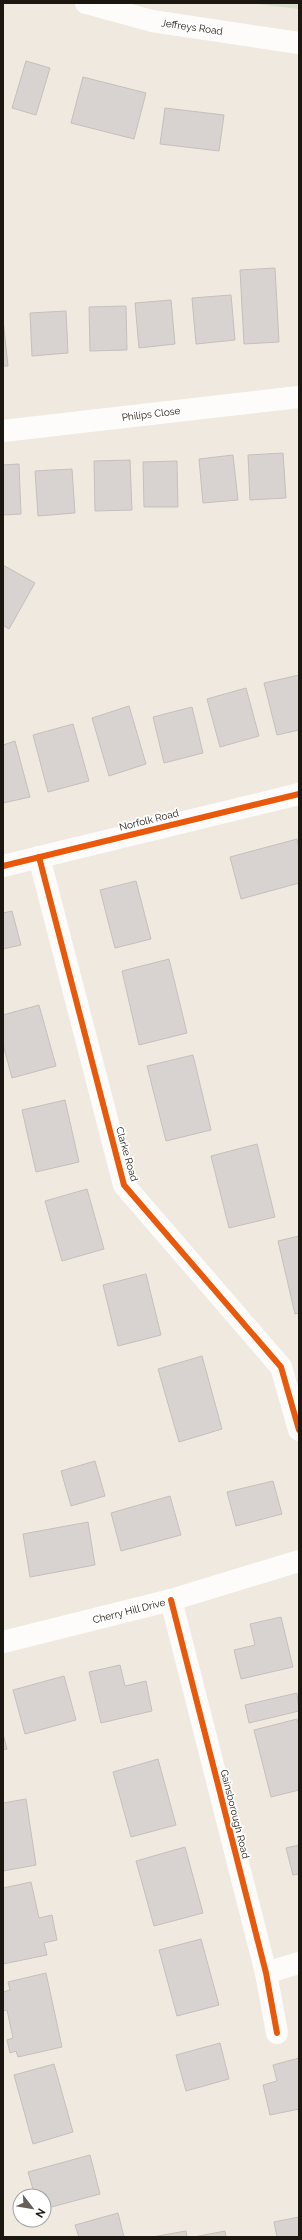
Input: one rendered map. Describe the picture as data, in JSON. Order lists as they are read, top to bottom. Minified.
{"streets":{"street":["Jeffreys Road","Philips Close","Norfolk Road","Clarke Road","Cherry Hill Drive","Gainsborough Road"]},"crossings":[["Norfolk Road","Clarke Road"],["Cherry Hill Drive","Gainsborough Road"]],"north":"bottom right"}
